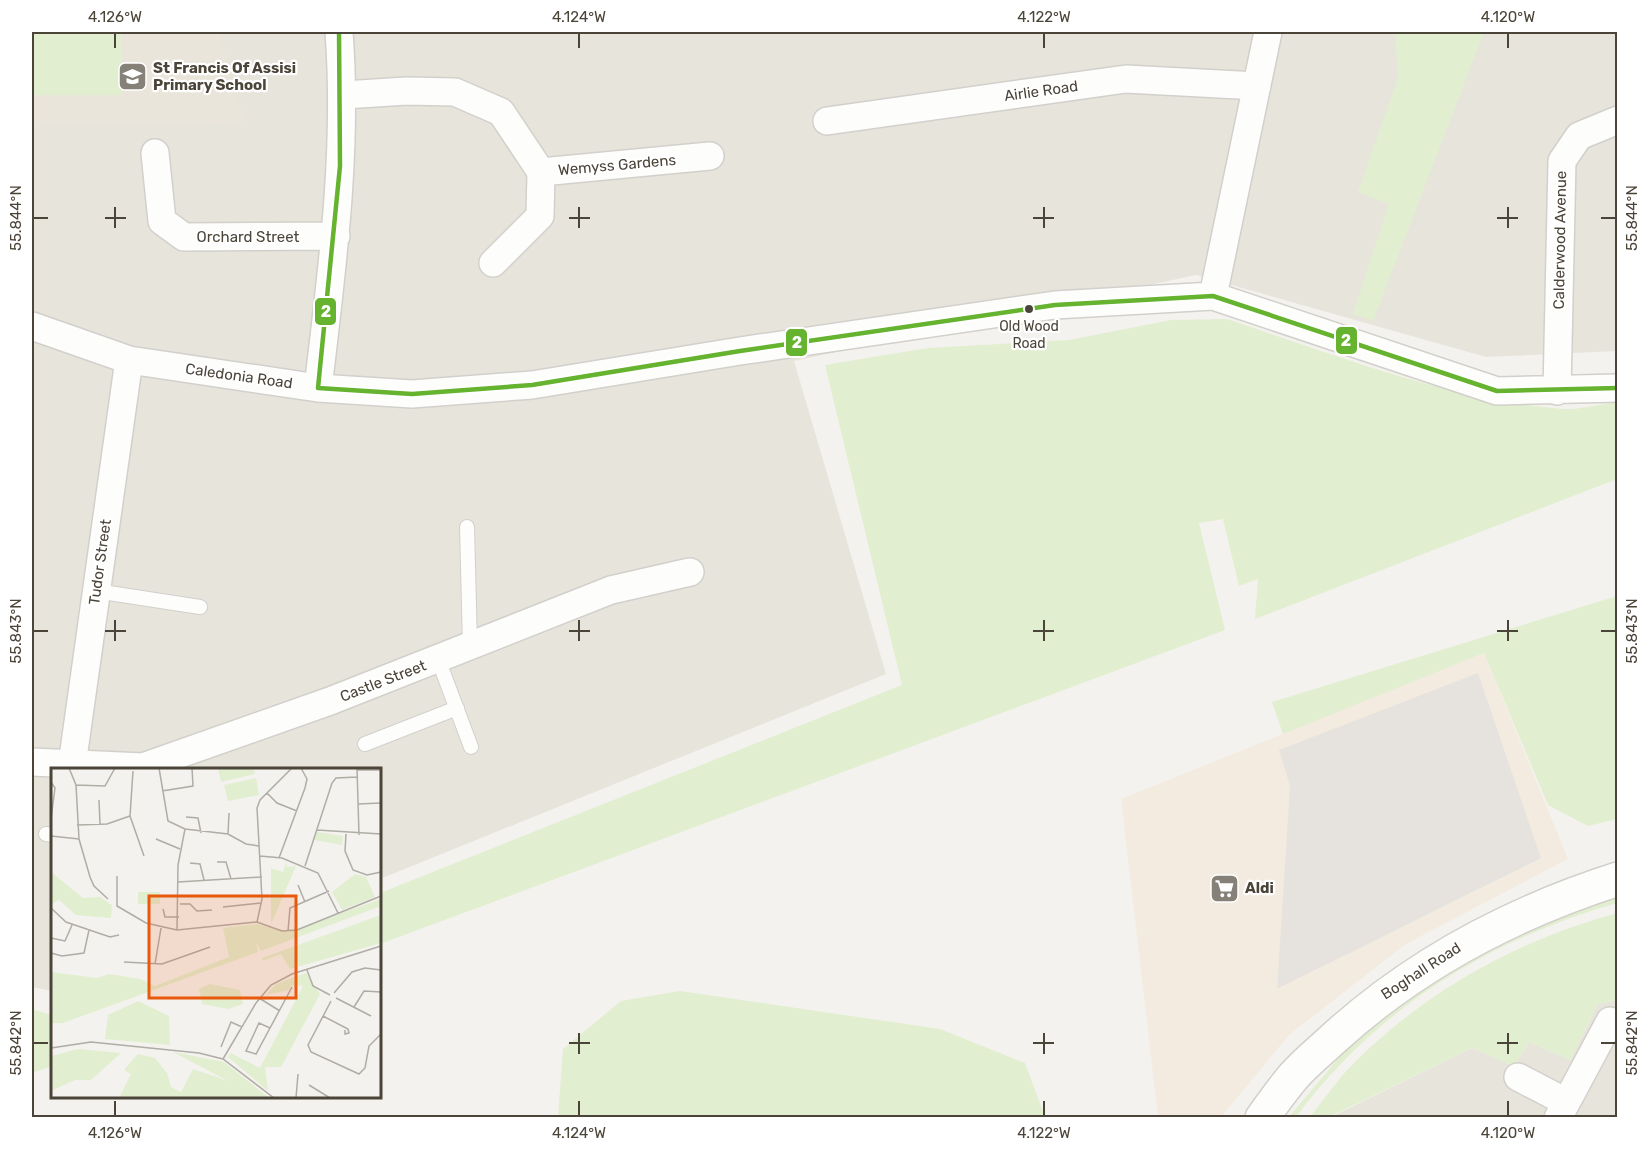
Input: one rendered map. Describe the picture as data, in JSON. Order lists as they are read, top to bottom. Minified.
{"streets":{"street":["Airlie Road","Wemyss Gardens","Orchard Street","Calderwood Avenue","Caledonia Road","Tudor Street","Castle Street","Boghall Road"]},"crossings":[["Calderwood Avenue","Caledonia Road"],["Caledonia Road","Tudor Street"],["Tudor Street","Castle Street"]],"places":{"school or university":["St Francis Of Assisi Primary School"],"other":["Old Wood Road"],"supermarket":["Aldi"]},"lines":["transit line 2"],"coordinates":["4.126°W","4.124°W","4.122°W","4.120°W","55.844°N","55.843°N","55.842°N"]}
